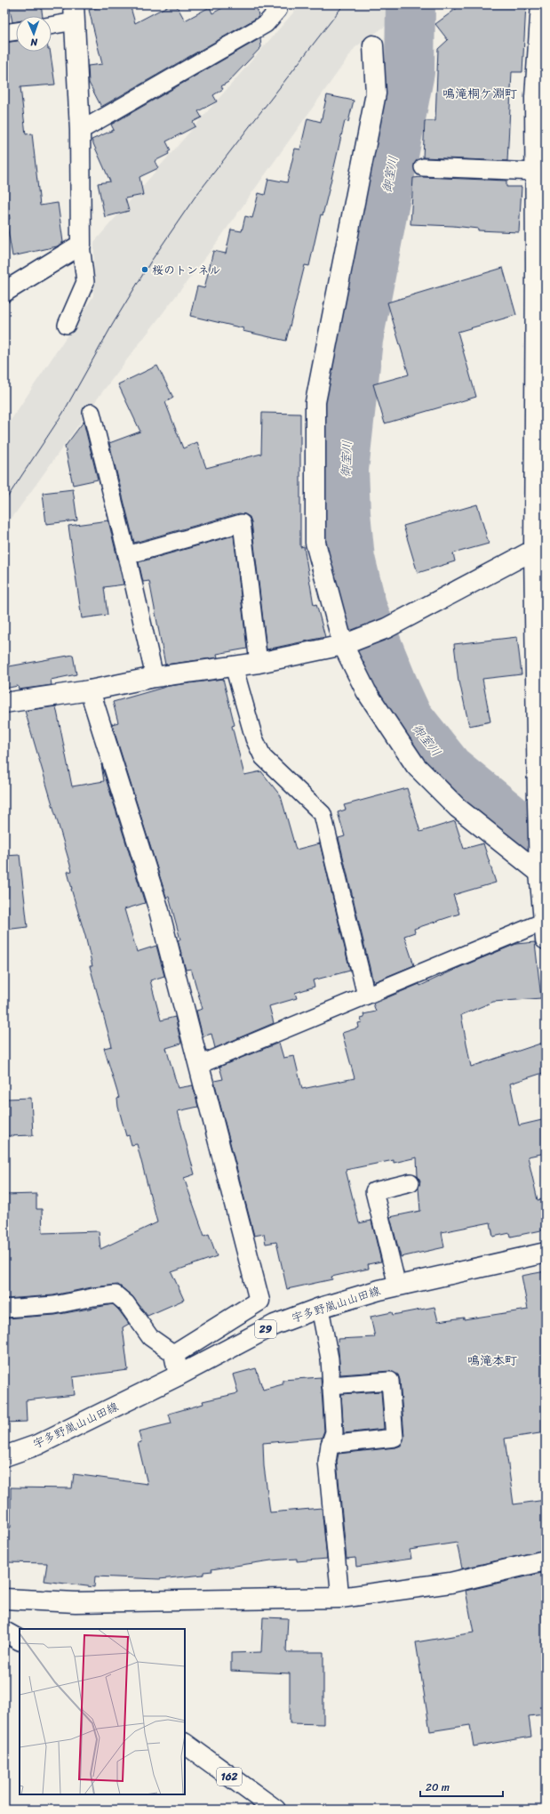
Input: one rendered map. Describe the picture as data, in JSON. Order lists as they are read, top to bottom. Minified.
{"streets":{"main road":["宇多野嵐山山田線","29","162"]},"districts":["鳴滝桐ケ淵町","鳴滝本町"],"water":["御室川"],"places":["桜のトンネル"],"scale_bar":"20 m","north":"bottom"}
